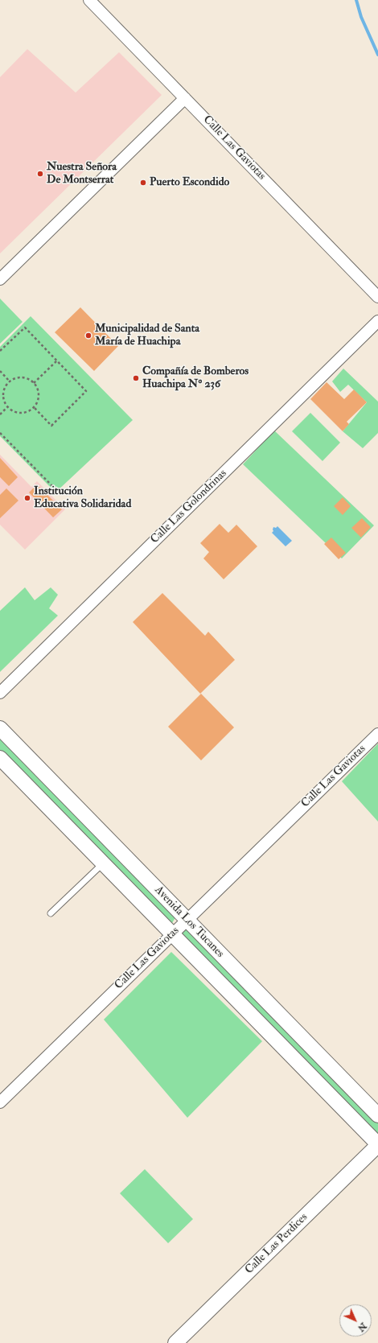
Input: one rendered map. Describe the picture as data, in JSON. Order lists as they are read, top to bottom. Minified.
{"streets":{"street":["Calle Las Gaviotas","Calle Las Golondrinas","Avenida Los Tucanes","Calle Las Perdices"]},"crossings":[["Calle Las Gaviotas","Avenida Los Tucanes"],["Avenida Los Tucanes","Calle Las Perdices"]],"places":["Nuestra Señora De Montserrat","Puerto Escondido","Municipalidad de Santa María de Huachipa","Compañía de Bomberos Huachipa Nº 236","Institución Educativa Solidaridad"],"north":"bottom right"}
